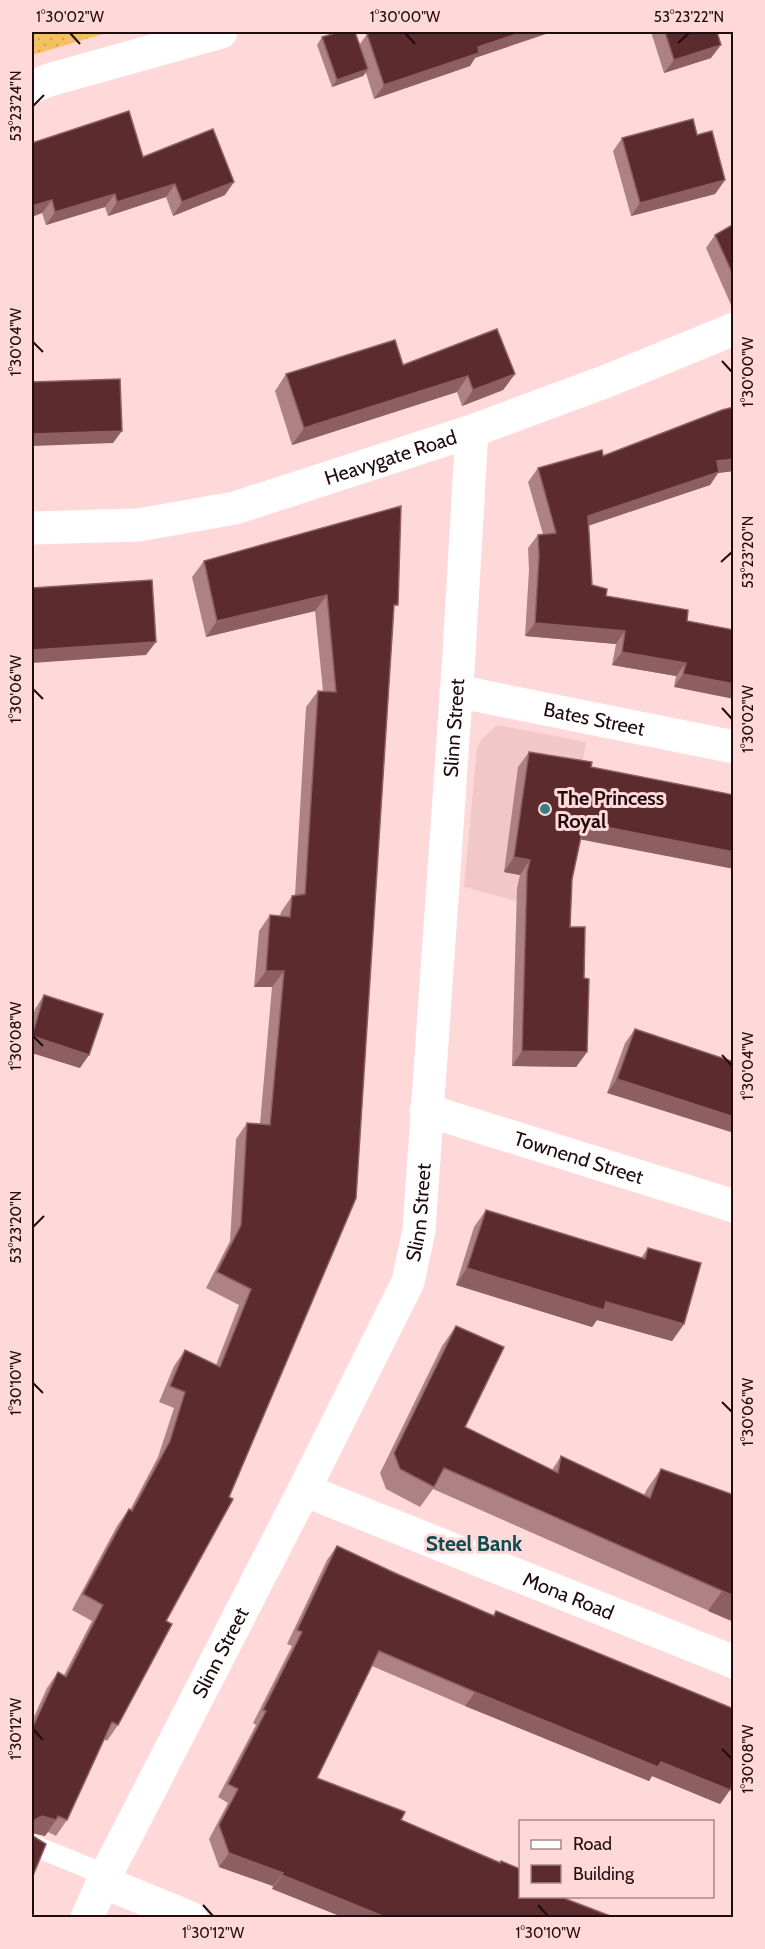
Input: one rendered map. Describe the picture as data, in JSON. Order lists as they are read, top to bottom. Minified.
{"streets":{"street":["Heavygate Road","Bates Street","Slinn Street","Townend Street","Mona Road"]},"crossings":[["Heavygate Road","Slinn Street"],["Bates Street","Slinn Street"],["Slinn Street","Townend Street"],["Slinn Street","Mona Road"]],"districts":["Steel Bank"],"places":["The Princess Royal"],"legend":["Road","Building"],"coordinates":["1°30'02\"W","1°30'00\"W","53°23'22\"N","53°23'24\"N","1°30'04\"W","53°23'20\"N","1°30'06\"W","1°30'08\"W","1°30'10\"W","1°30'12\"W"]}
